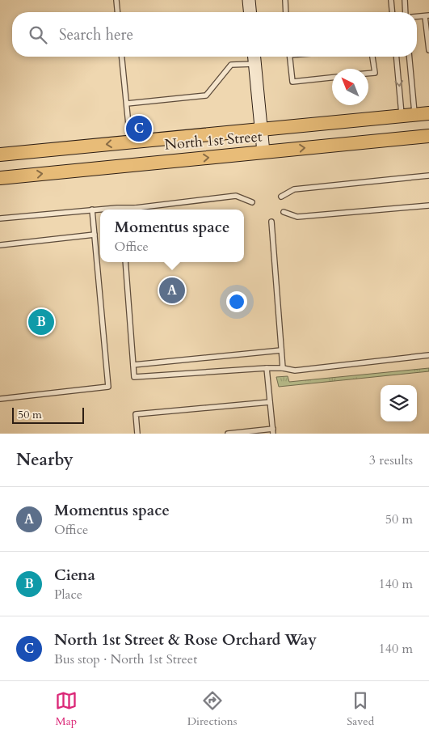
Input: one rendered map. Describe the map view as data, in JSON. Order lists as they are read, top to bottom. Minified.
{"streets":{"main road":["North 1st Street"]},"scale_bar":"50 m","north":"top left","page":{"search":"Search here","pins":["C","A","B"],"popup":["Momentus space","Office"],"scale":"50 m","heading":["Nearby","3 results"],"list":[{"mark":"A","name":"Momentus space","note":"Office","value":"50 m"},{"mark":"B","name":"Ciena","note":"Place","value":"140 m"},{"mark":"C","name":"North 1st Street & Rose Orchard Way","note":"Bus stop · North 1st Street","value":"140 m"}],"nav":["Map","Directions","Saved"]}}
